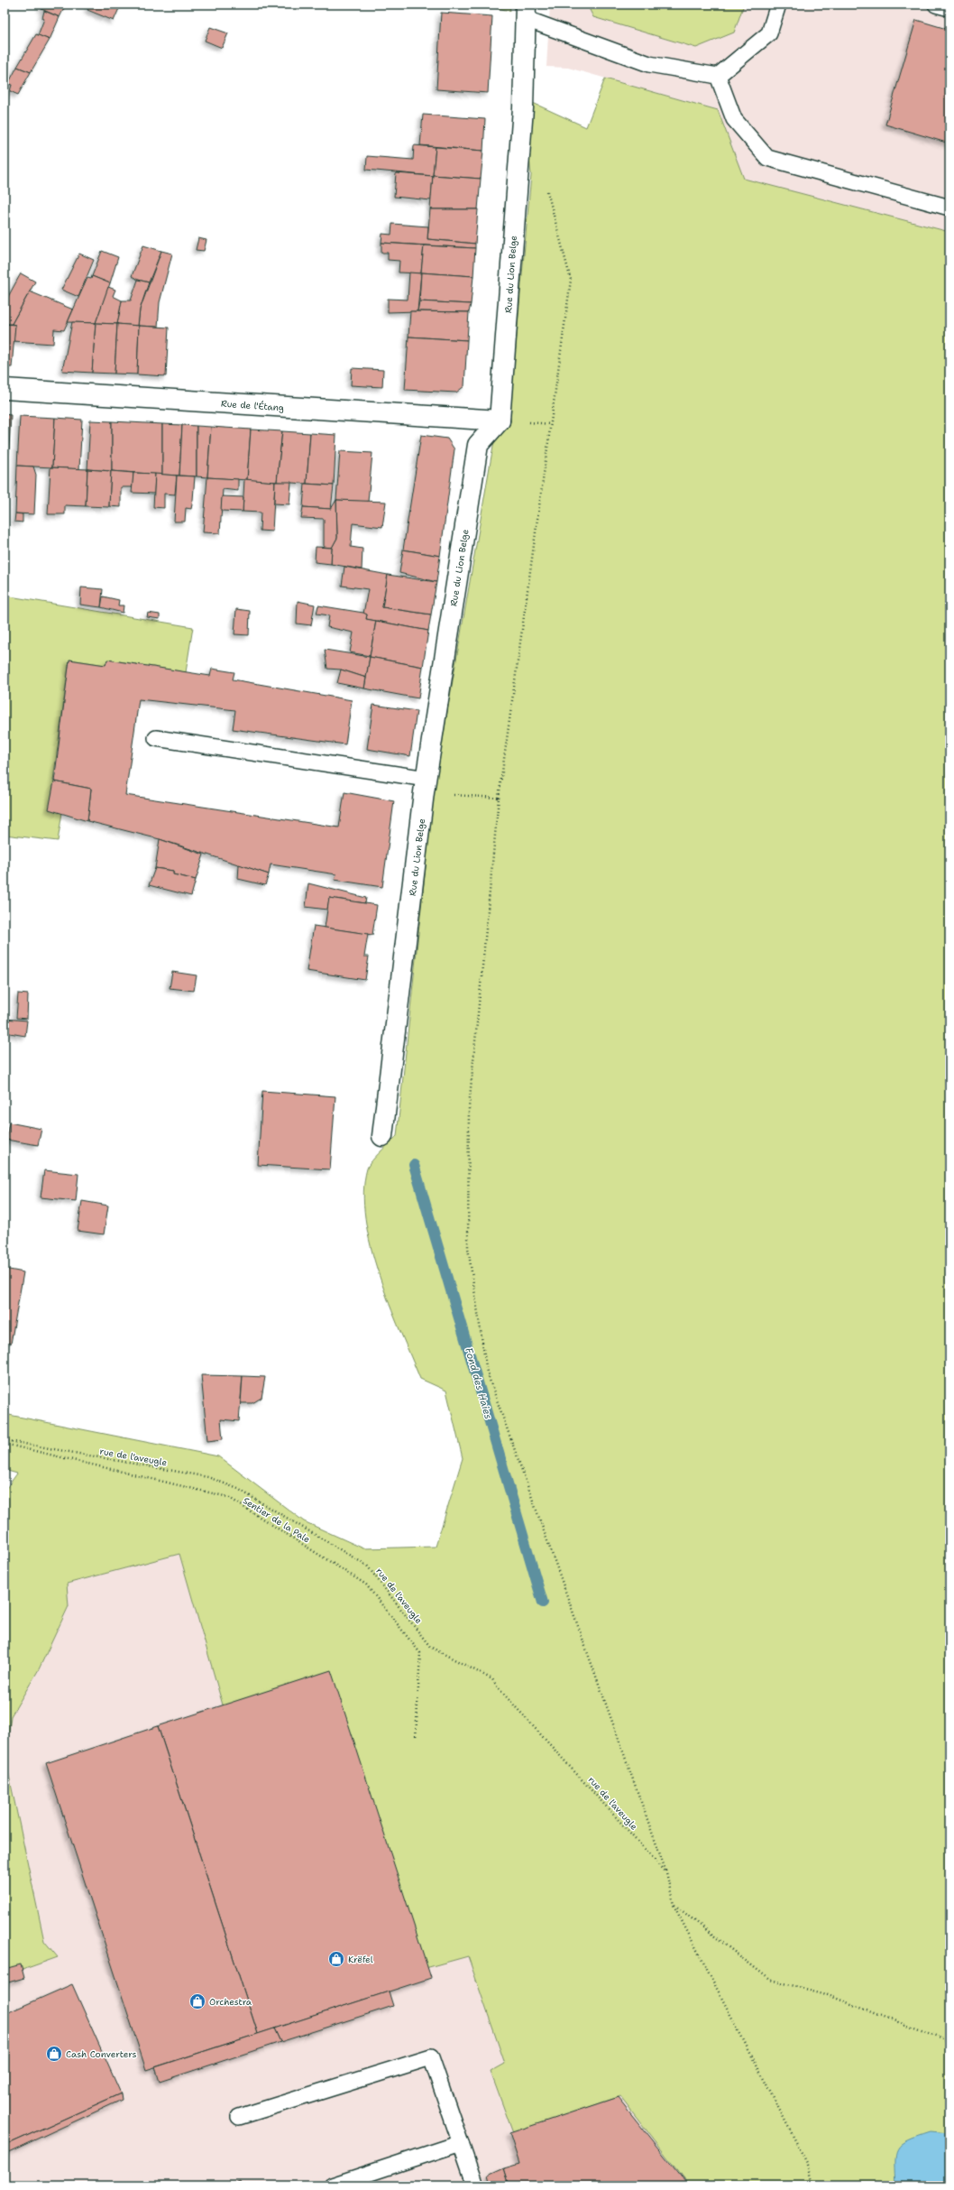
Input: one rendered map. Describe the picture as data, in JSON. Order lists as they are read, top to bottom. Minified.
{"streets":{"street":["Rue du Lion Belge","Rue de l'Étang"],"path":["rue de l'aveugle","Sentier de la Pale"]},"crossings":[["Rue du Lion Belge","Rue de l'Étang"]],"water":["Fond des Haies"],"places":{"shop":["Krëfel","Orchestra","Cash Converters"]}}
